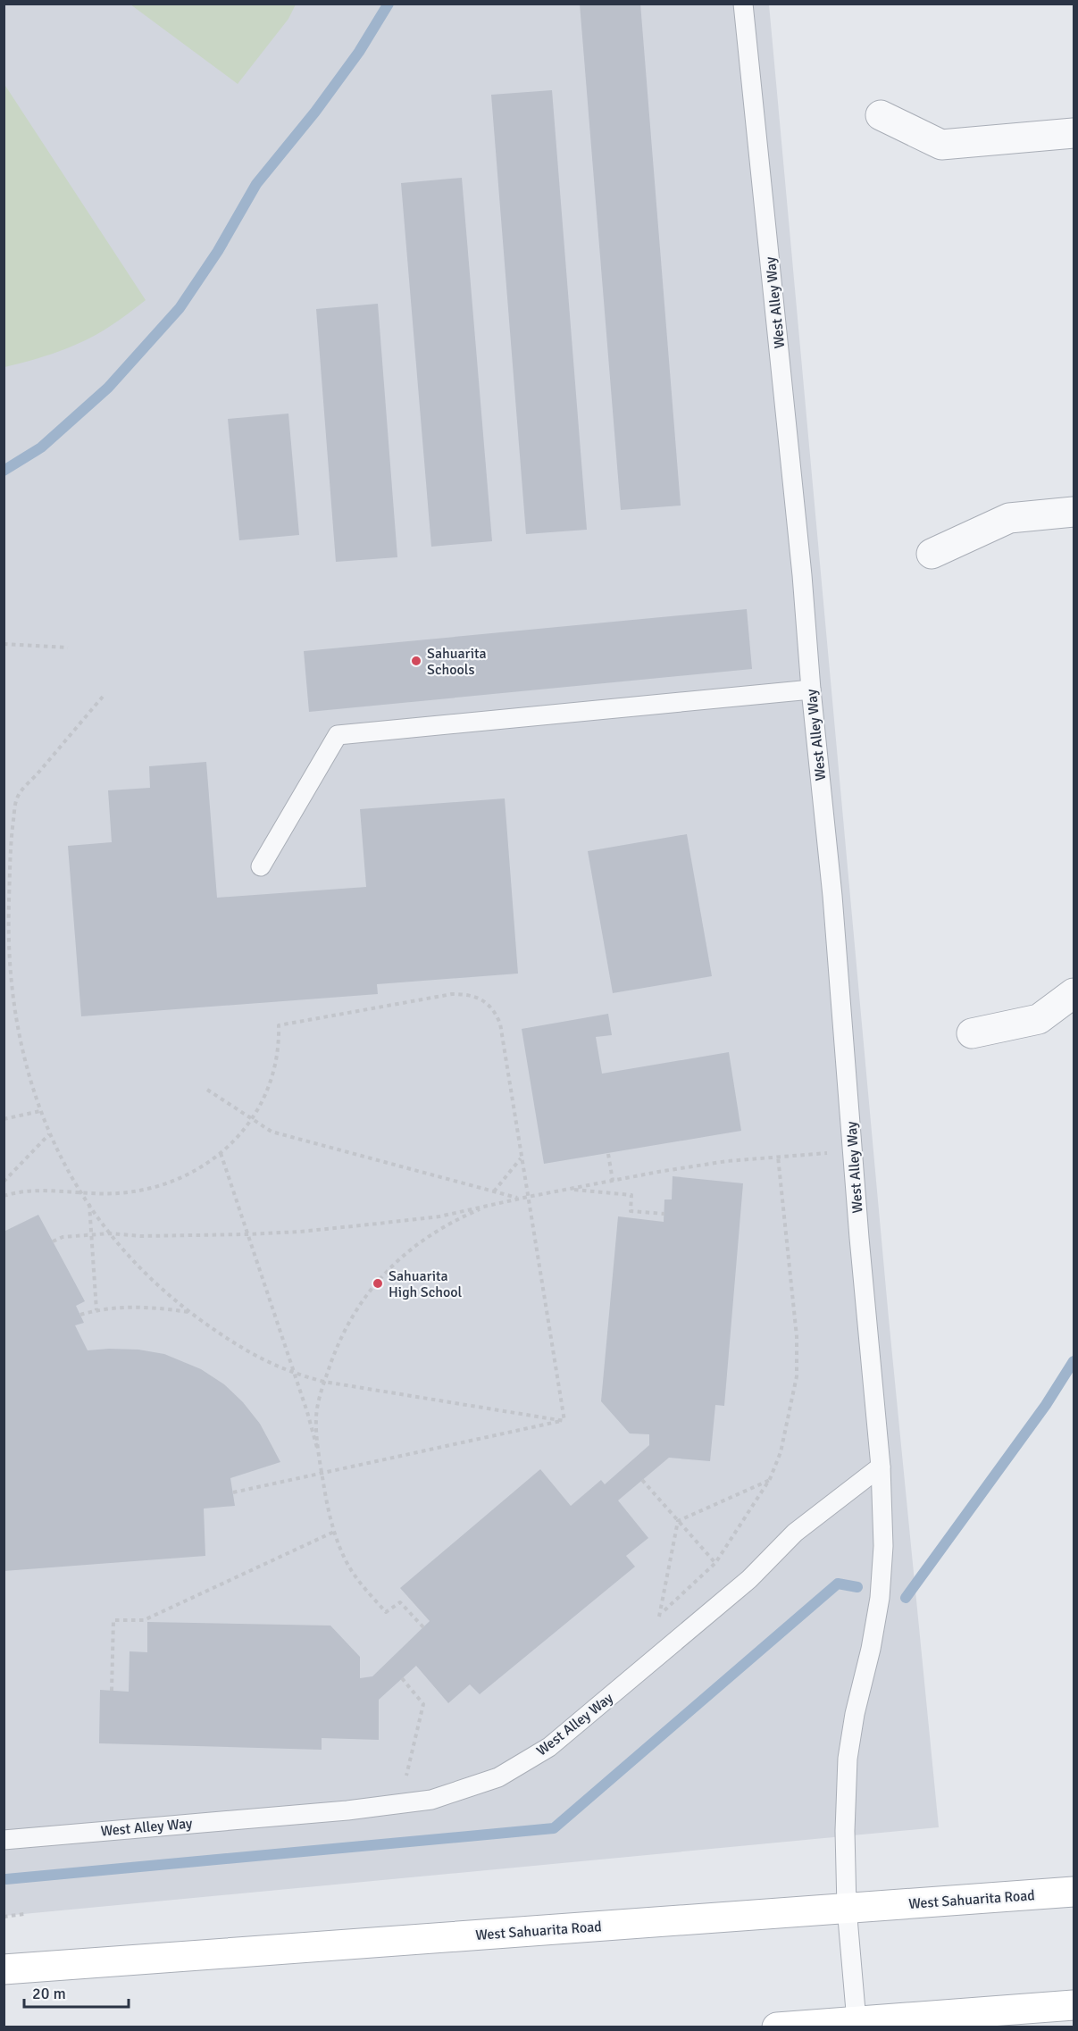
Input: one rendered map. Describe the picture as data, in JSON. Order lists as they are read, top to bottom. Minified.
{"streets":{"main road":["West Sahuarita Road"],"lane":["West Alley Way"]},"crossings":[["West Alley Way","West Sahuarita Road"]],"places":["Sahuarita Schools","Sahuarita High School"],"scale_bar":"20 m"}
